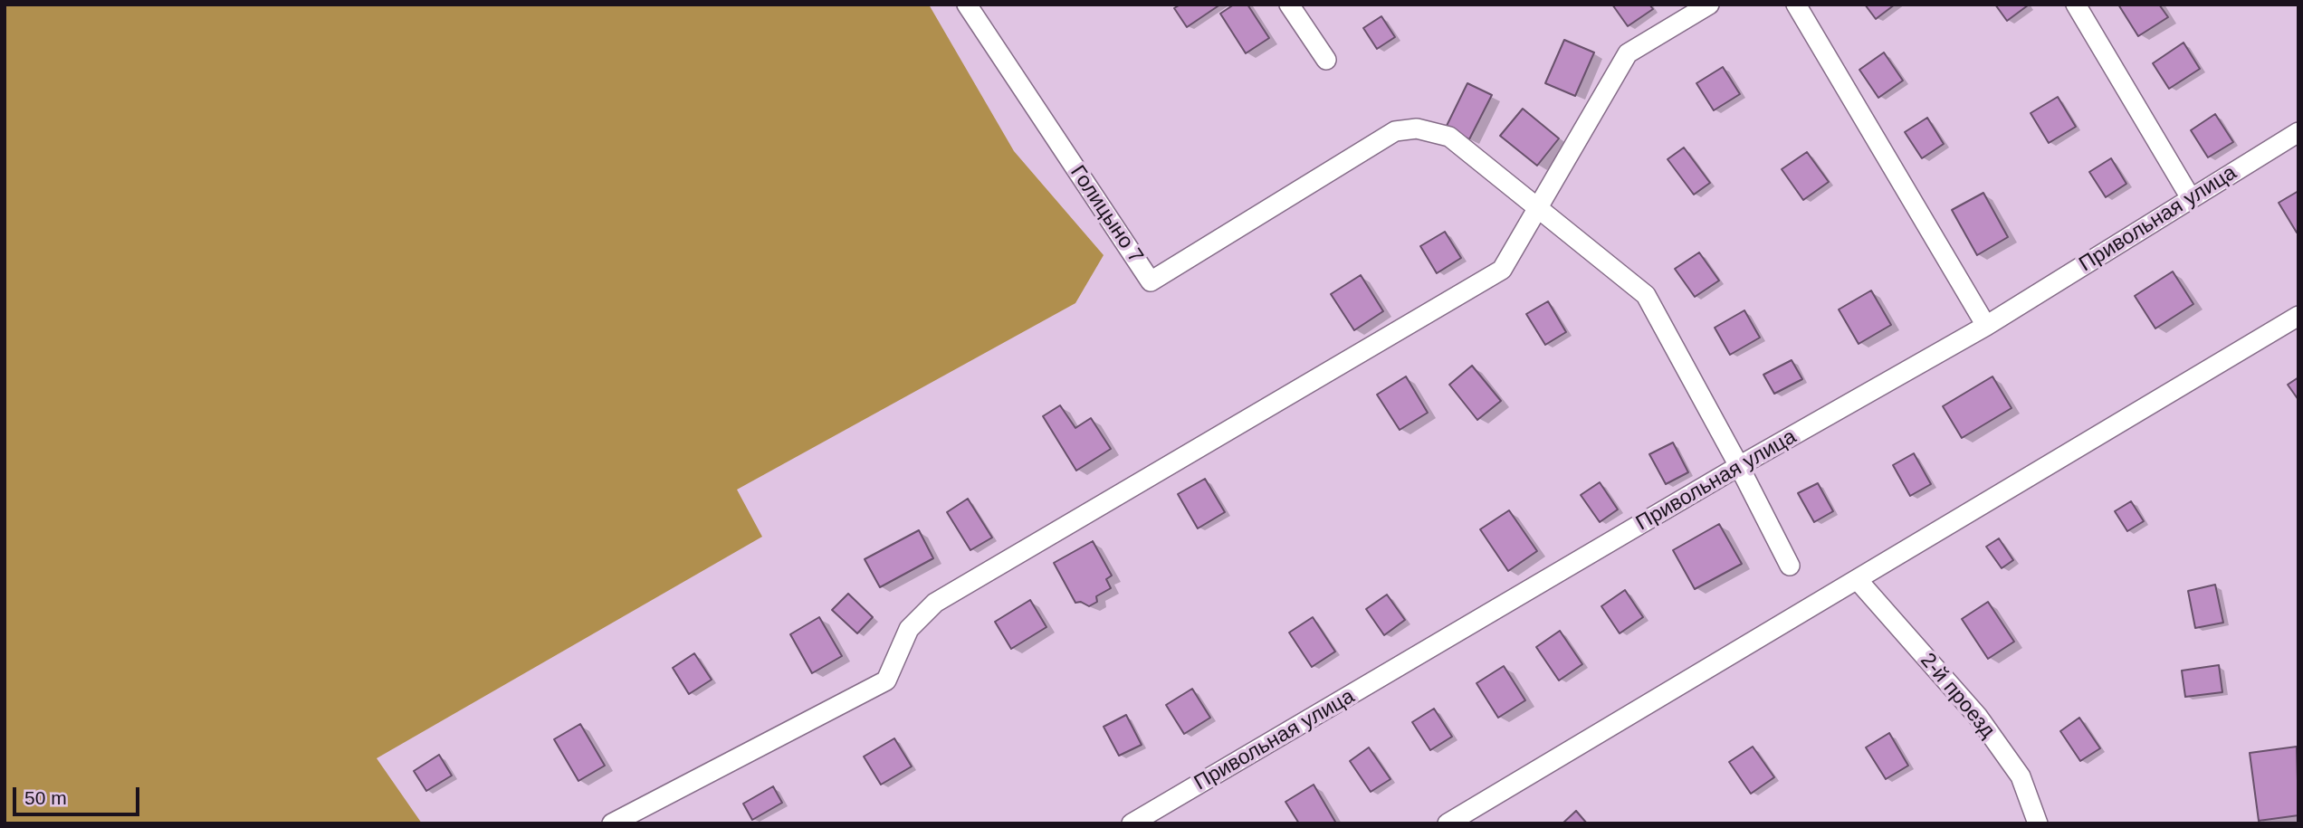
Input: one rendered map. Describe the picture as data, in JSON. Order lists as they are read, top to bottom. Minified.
{"streets":{"street":["Голицыно 7","Привольная улица","2-й проезд"]},"scale_bar":"50 m"}
